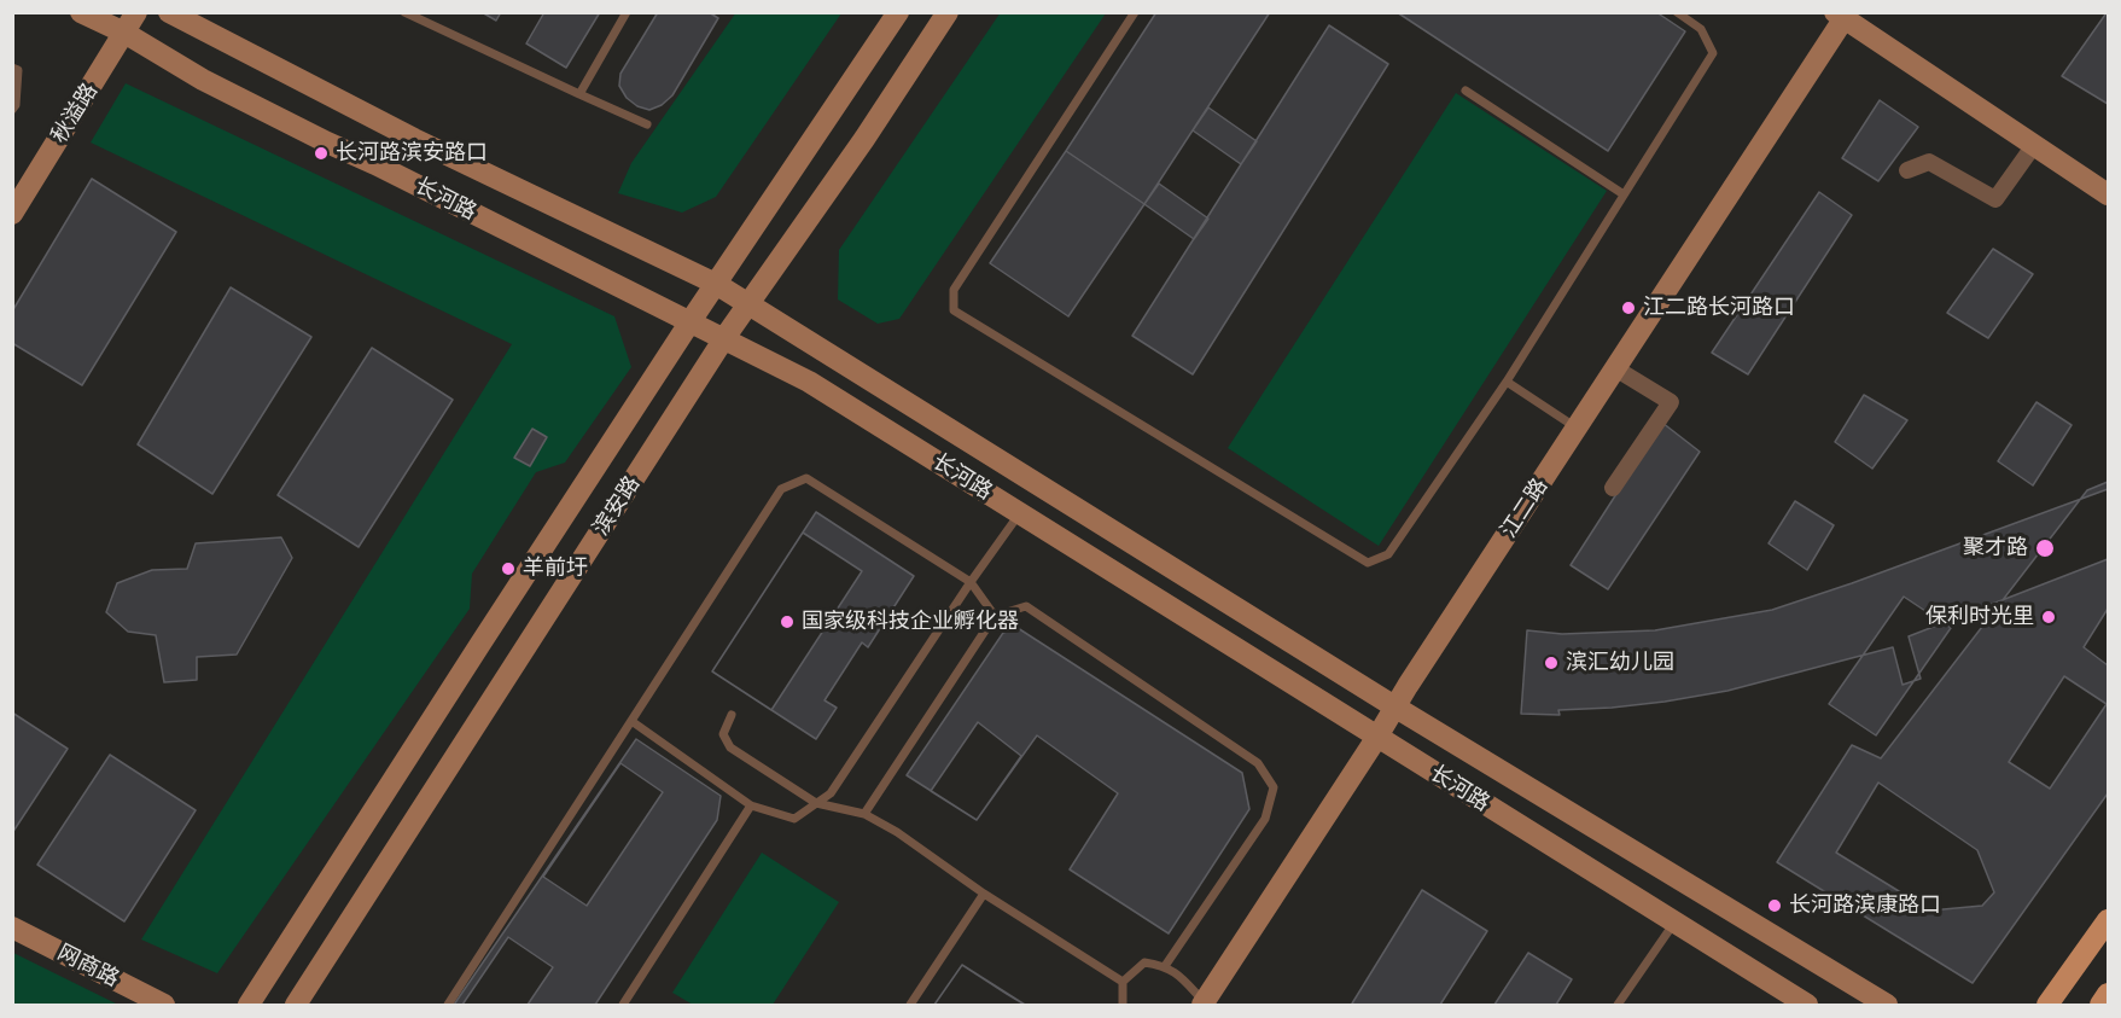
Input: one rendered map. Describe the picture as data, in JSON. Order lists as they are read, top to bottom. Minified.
{"streets":{"main road":["秋溢路","长河路","滨安路","江二路","网商路"]},"crossings":[["秋溢路","长河路"],["长河路","滨安路"],["长河路","江二路"]],"places":["长河路滨安路口","江二路长河路口","聚才路","羊前圩","保利时光里","国家级科技企业孵化器","滨汇幼儿园","长河路滨康路口"]}
